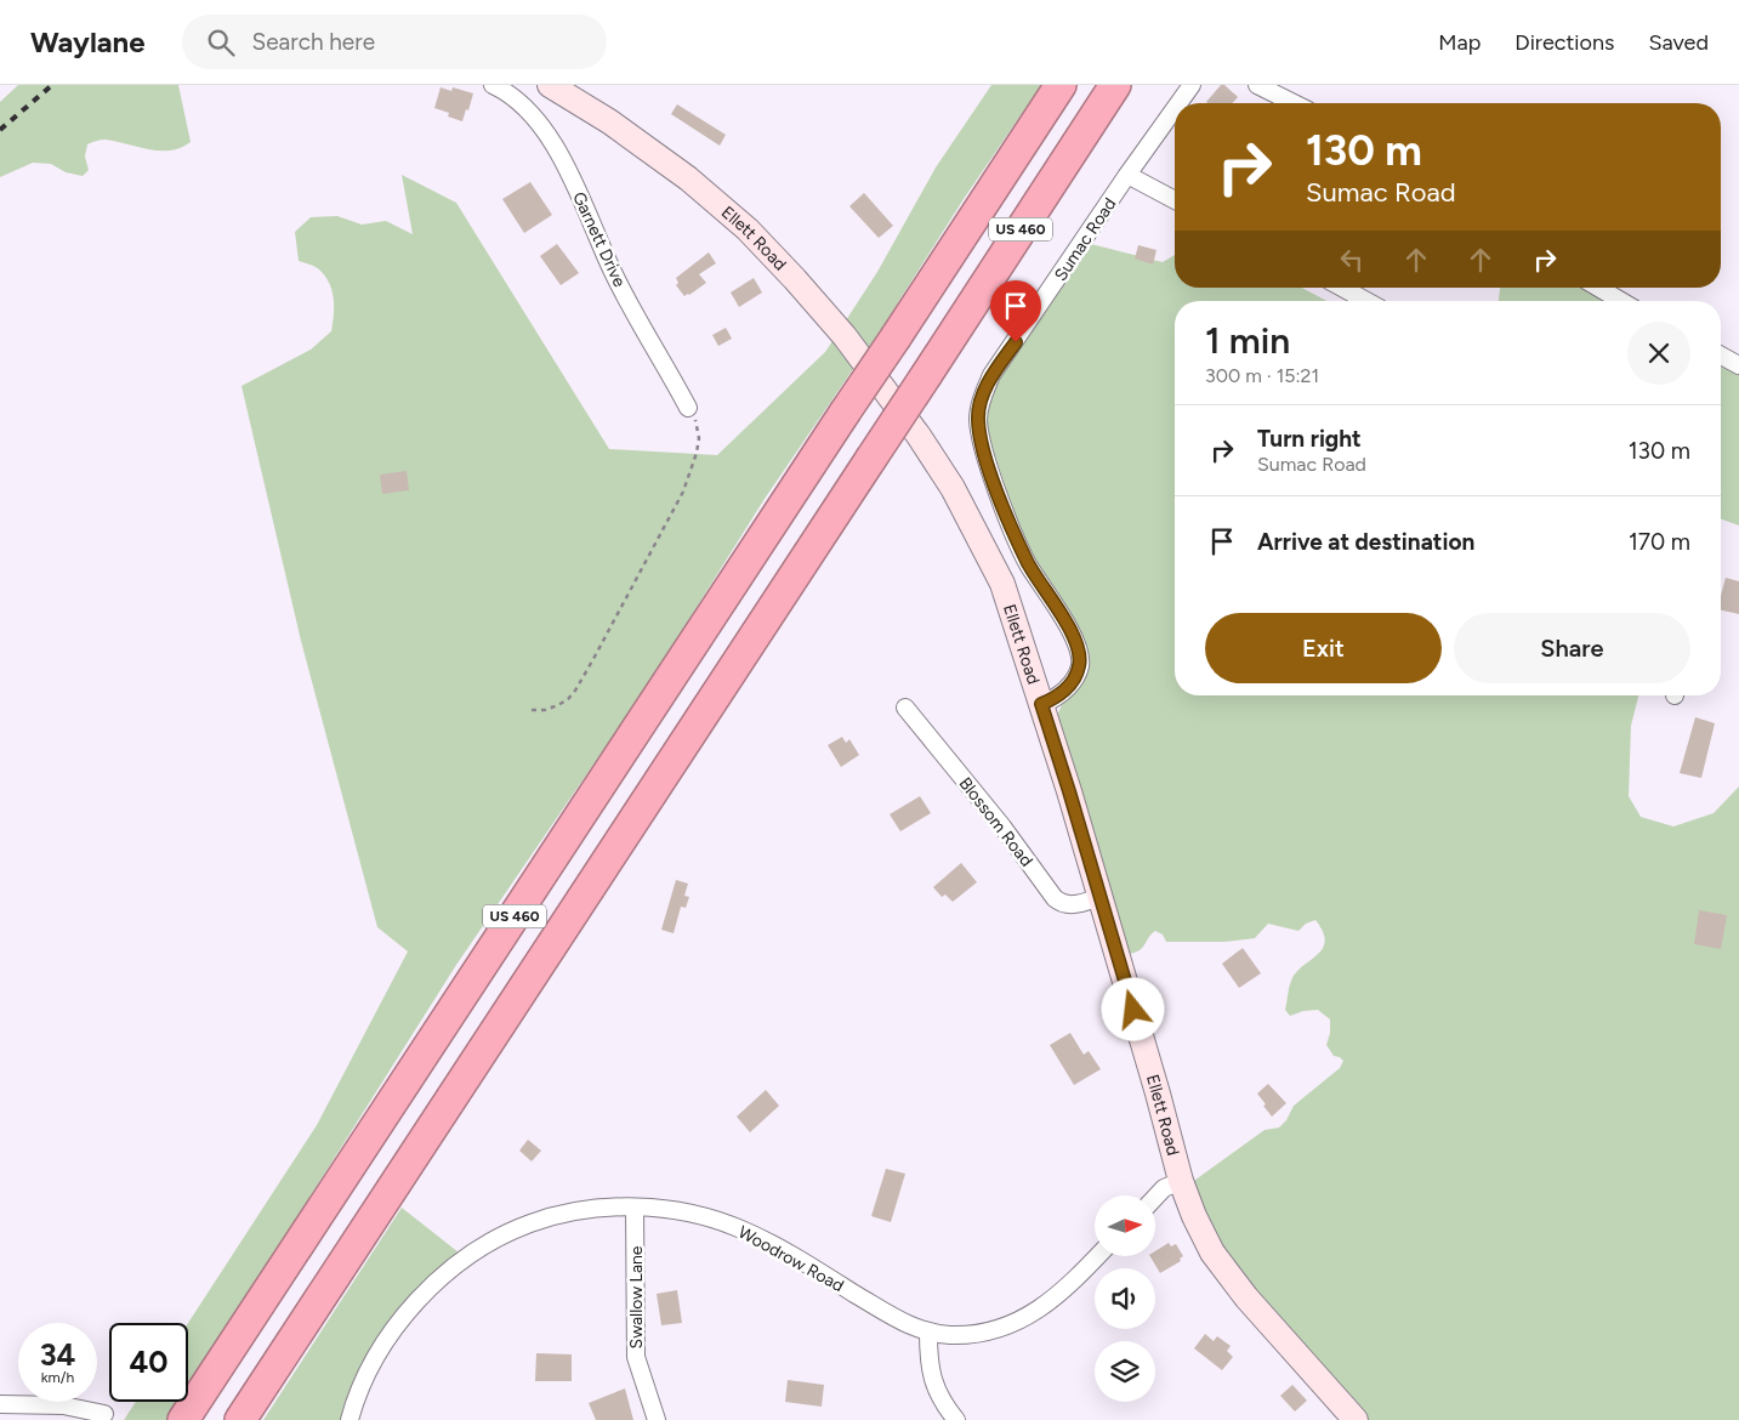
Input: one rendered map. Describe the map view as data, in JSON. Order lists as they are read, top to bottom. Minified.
{"streets":{"highway":["US 460"],"street":["Garnett Drive","Ellett Road","Sumac Road","Blossom Road","Woodrow Road","Swallow Lane"]},"crossings":[["Ellett Road","Sumac Road"],["Ellett Road","Blossom Road"],["Woodrow Road","Swallow Lane"]],"north":"right","page":{"header":"Waylane","search":"Search here","nav":["Map","Directions","Saved"],"turn":["130 m","Sumac Road"],"heading":["1 min","300 m · 15:21"],"list":[{"name":"Turn right","note":"Sumac Road","value":"130 m"},{"name":"Arrive at destination","value":"170 m"}],"buttons":["Exit","Share"],"speed":"34 km/h","limit":"40"}}
